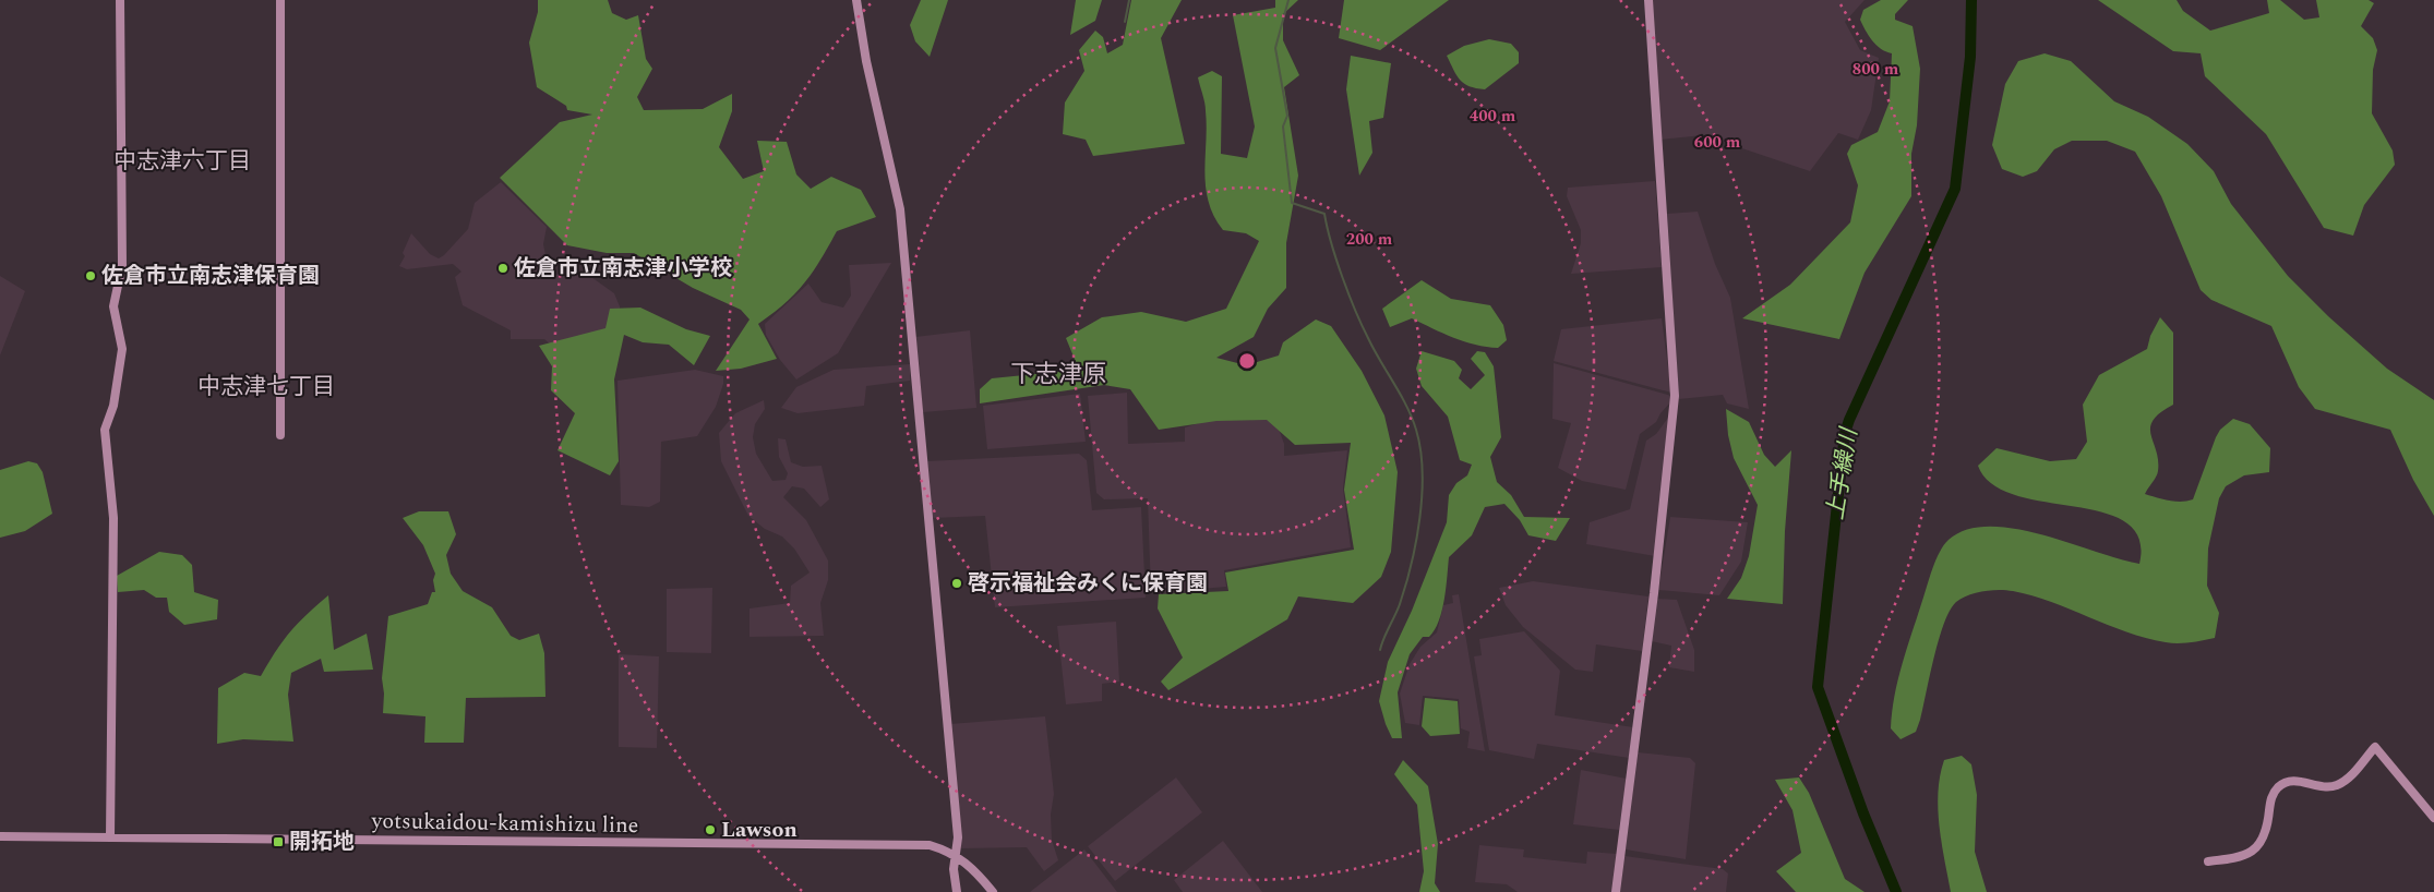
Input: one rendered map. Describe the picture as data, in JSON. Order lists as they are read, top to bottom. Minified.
{"streets":{"street":["yotsukaidou-kamishizu line"]},"districts":["中志津六丁目","下志津原","中志津七丁目"],"water":["上手繰川"],"places":{"other":["佐倉市立南志津小学校","佐倉市立南志津保育園","啓示福祉会みくに保育園","Lawson"],"transit":["開拓地"]},"rings":["800 m","400 m","600 m","200 m"]}
